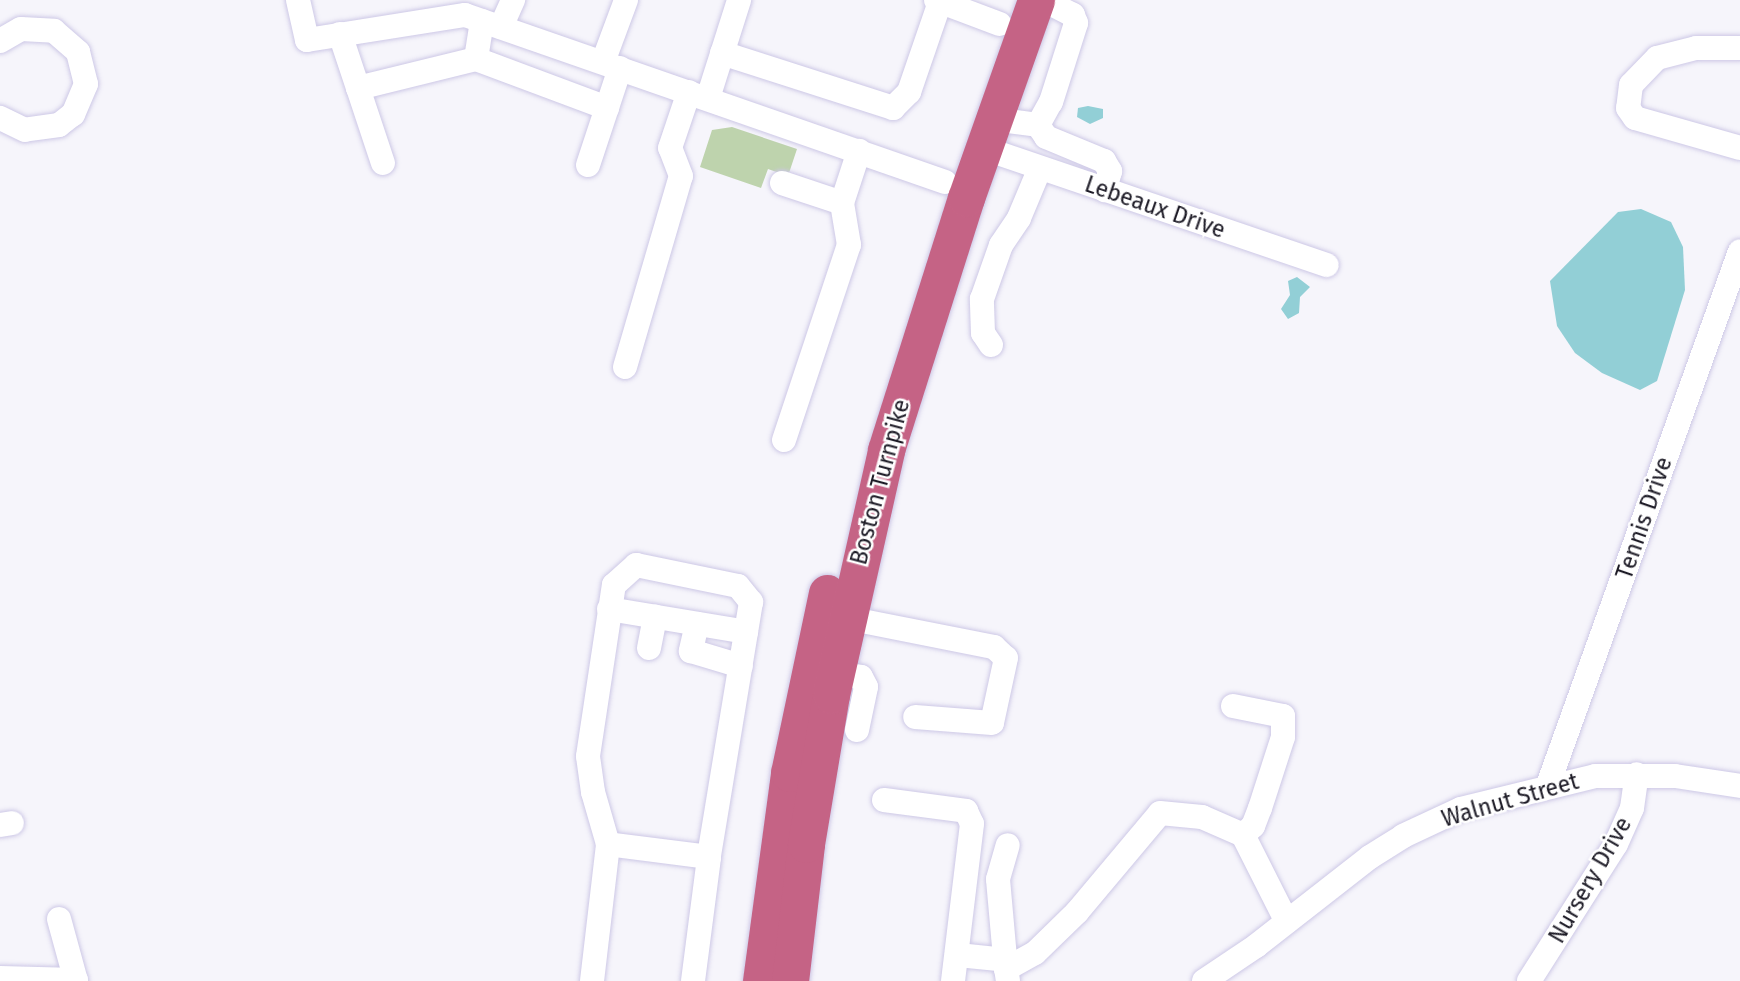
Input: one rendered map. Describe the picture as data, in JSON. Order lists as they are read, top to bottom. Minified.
{"streets":{"highway":["Boston Turnpike"],"street":["Lebeaux Drive","Tennis Drive","Walnut Street","Nursery Drive"]},"crossings":[["Lebeaux Drive","Boston Turnpike"],["Tennis Drive","Walnut Street"],["Walnut Street","Nursery Drive"]]}
